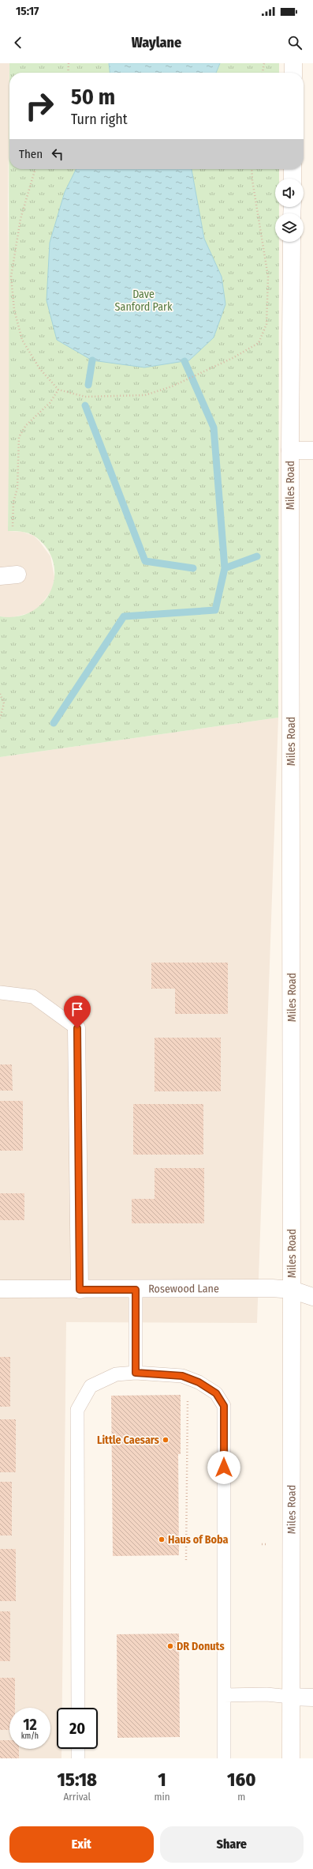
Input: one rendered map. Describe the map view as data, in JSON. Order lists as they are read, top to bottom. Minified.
{"streets":{"main road":["Miles Road","Rosewood Lane"]},"crossings":[["Miles Road","Rosewood Lane"]],"parks":["Dave Sanford Park"],"places":["Little Caesars","Haus of Boba","DR Donuts"],"page":{"status":"15:17","header":"Waylane","turn":["50 m","Turn right"],"then":"Then","speed":"12 km/h","limit":"20","eta":["15:18","Arrival","1","min","160","m"],"buttons":["Exit","Share"]}}
